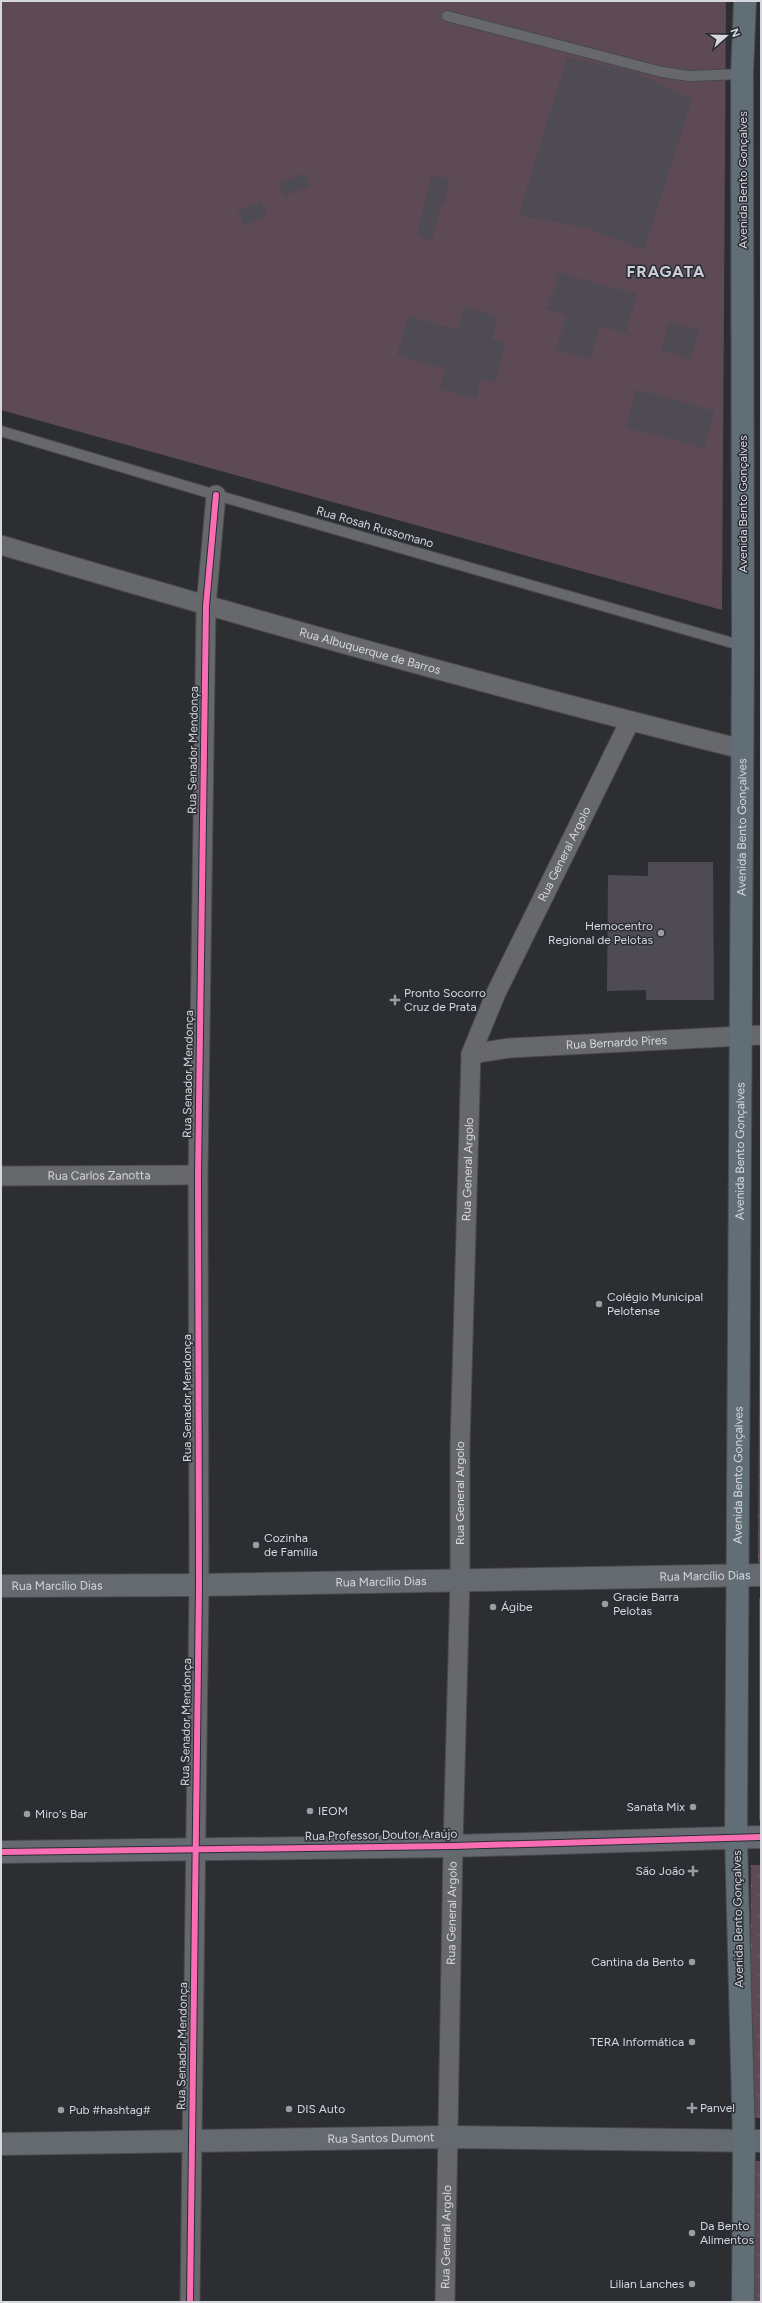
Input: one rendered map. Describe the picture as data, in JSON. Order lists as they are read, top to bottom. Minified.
{"streets":{"main road":["Avenida Bento Gonçalves"],"street":["Rua Albuquerque de Barros","Rua Senador Mendonça","Rua General Argolo","Rua Bernardo Pires","Rua Carlos Zanotta","Rua Marcílio Dias","Rua Professor Doutor Araújo","Rua Santos Dumont"],"lane":["Rua Rosah Russomano"]},"crossings":[["Avenida Bento Gonçalves","Rua Rosah Russomano"],["Avenida Bento Gonçalves","Rua Albuquerque de Barros"],["Avenida Bento Gonçalves","Rua Bernardo Pires"],["Avenida Bento Gonçalves","Rua Marcílio Dias"],["Avenida Bento Gonçalves","Rua Professor Doutor Araújo"],["Avenida Bento Gonçalves","Rua Santos Dumont"],["Rua Rosah Russomano","Rua Senador Mendonça"],["Rua Albuquerque de Barros","Rua Senador Mendonça"],["Rua Albuquerque de Barros","Rua General Argolo"],["Rua Senador Mendonça","Rua Carlos Zanotta"],["Rua Senador Mendonça","Rua Marcílio Dias"],["Rua Senador Mendonça","Rua Professor Doutor Araújo"],["Rua Senador Mendonça","Rua Santos Dumont"],["Rua General Argolo","Rua Bernardo Pires"],["Rua General Argolo","Rua Marcílio Dias"],["Rua General Argolo","Rua Professor Doutor Araújo"],["Rua General Argolo","Rua Santos Dumont"]],"districts":["FRAGATA"],"places":{"other":["Hemocentro Regional de Pelotas","Colégio Municipal Pelotense","Cozinha de Família","Gracie Barra Pelotas","Ágibe","Sanata Mix","IEOM","Miro's Bar","Cantina da Bento","TERA Informática","DIS Auto","Pub #hashtag#","Da Bento Alimentos","Lilian Lanches"],"health":["Pronto Socorro Cruz de Prata","São João","Panvel"]},"north":"right"}
